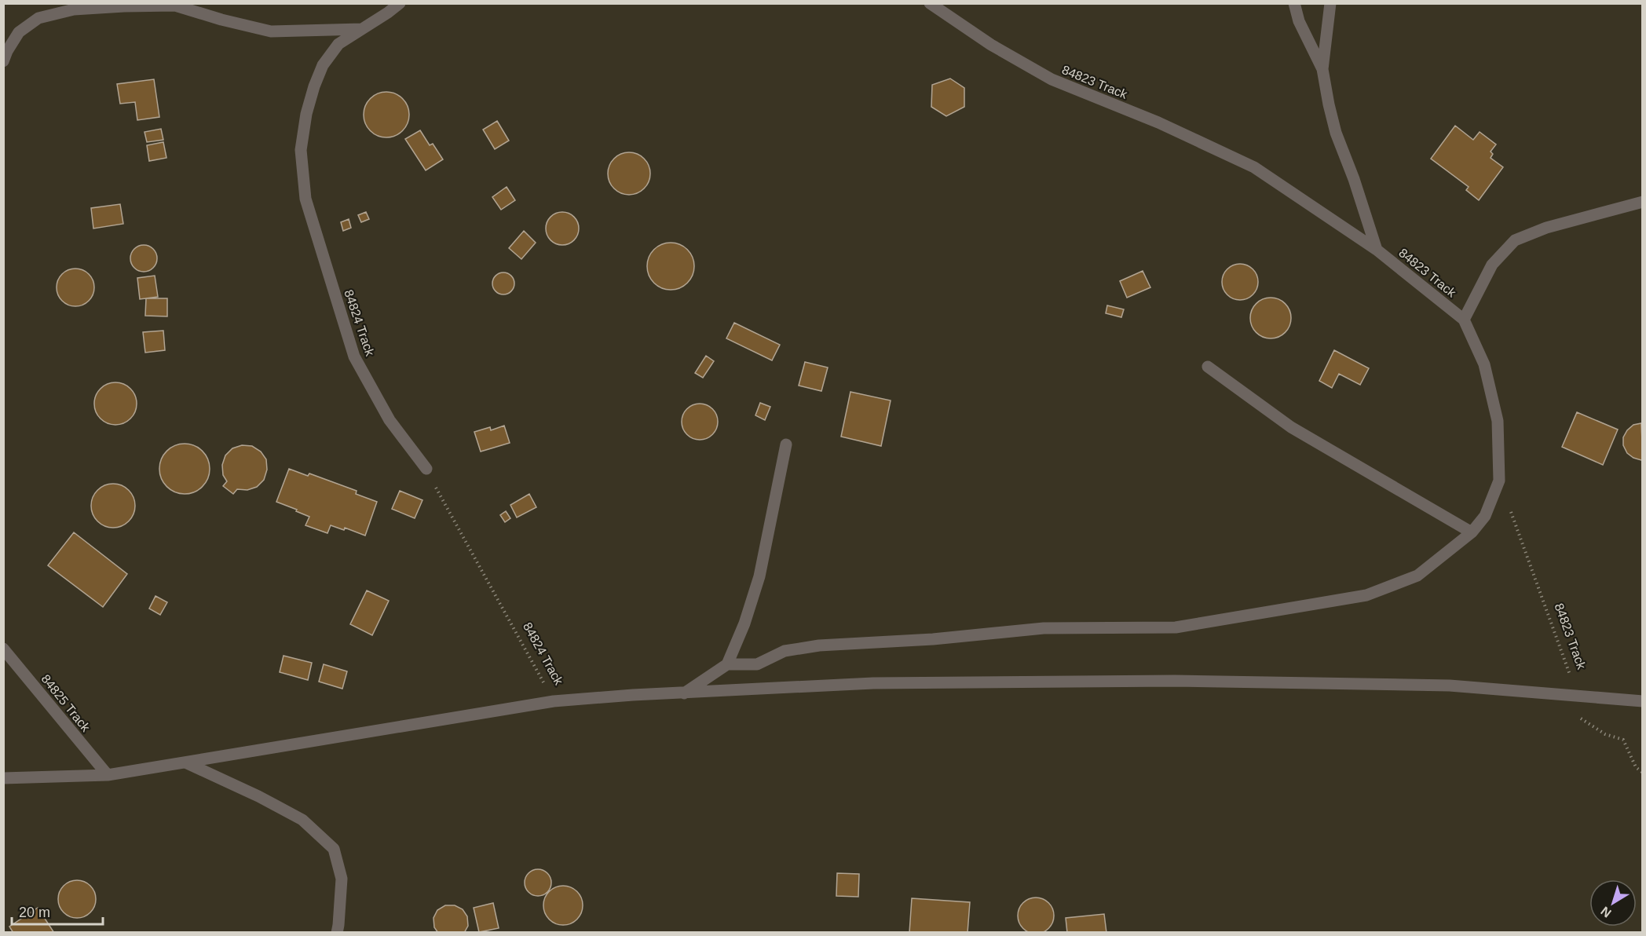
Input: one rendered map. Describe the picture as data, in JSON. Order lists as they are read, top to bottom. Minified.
{"streets":{"street":["84823 Track","84824 Track","84825 Track"]},"scale_bar":"20 m","north":"bottom left"}
